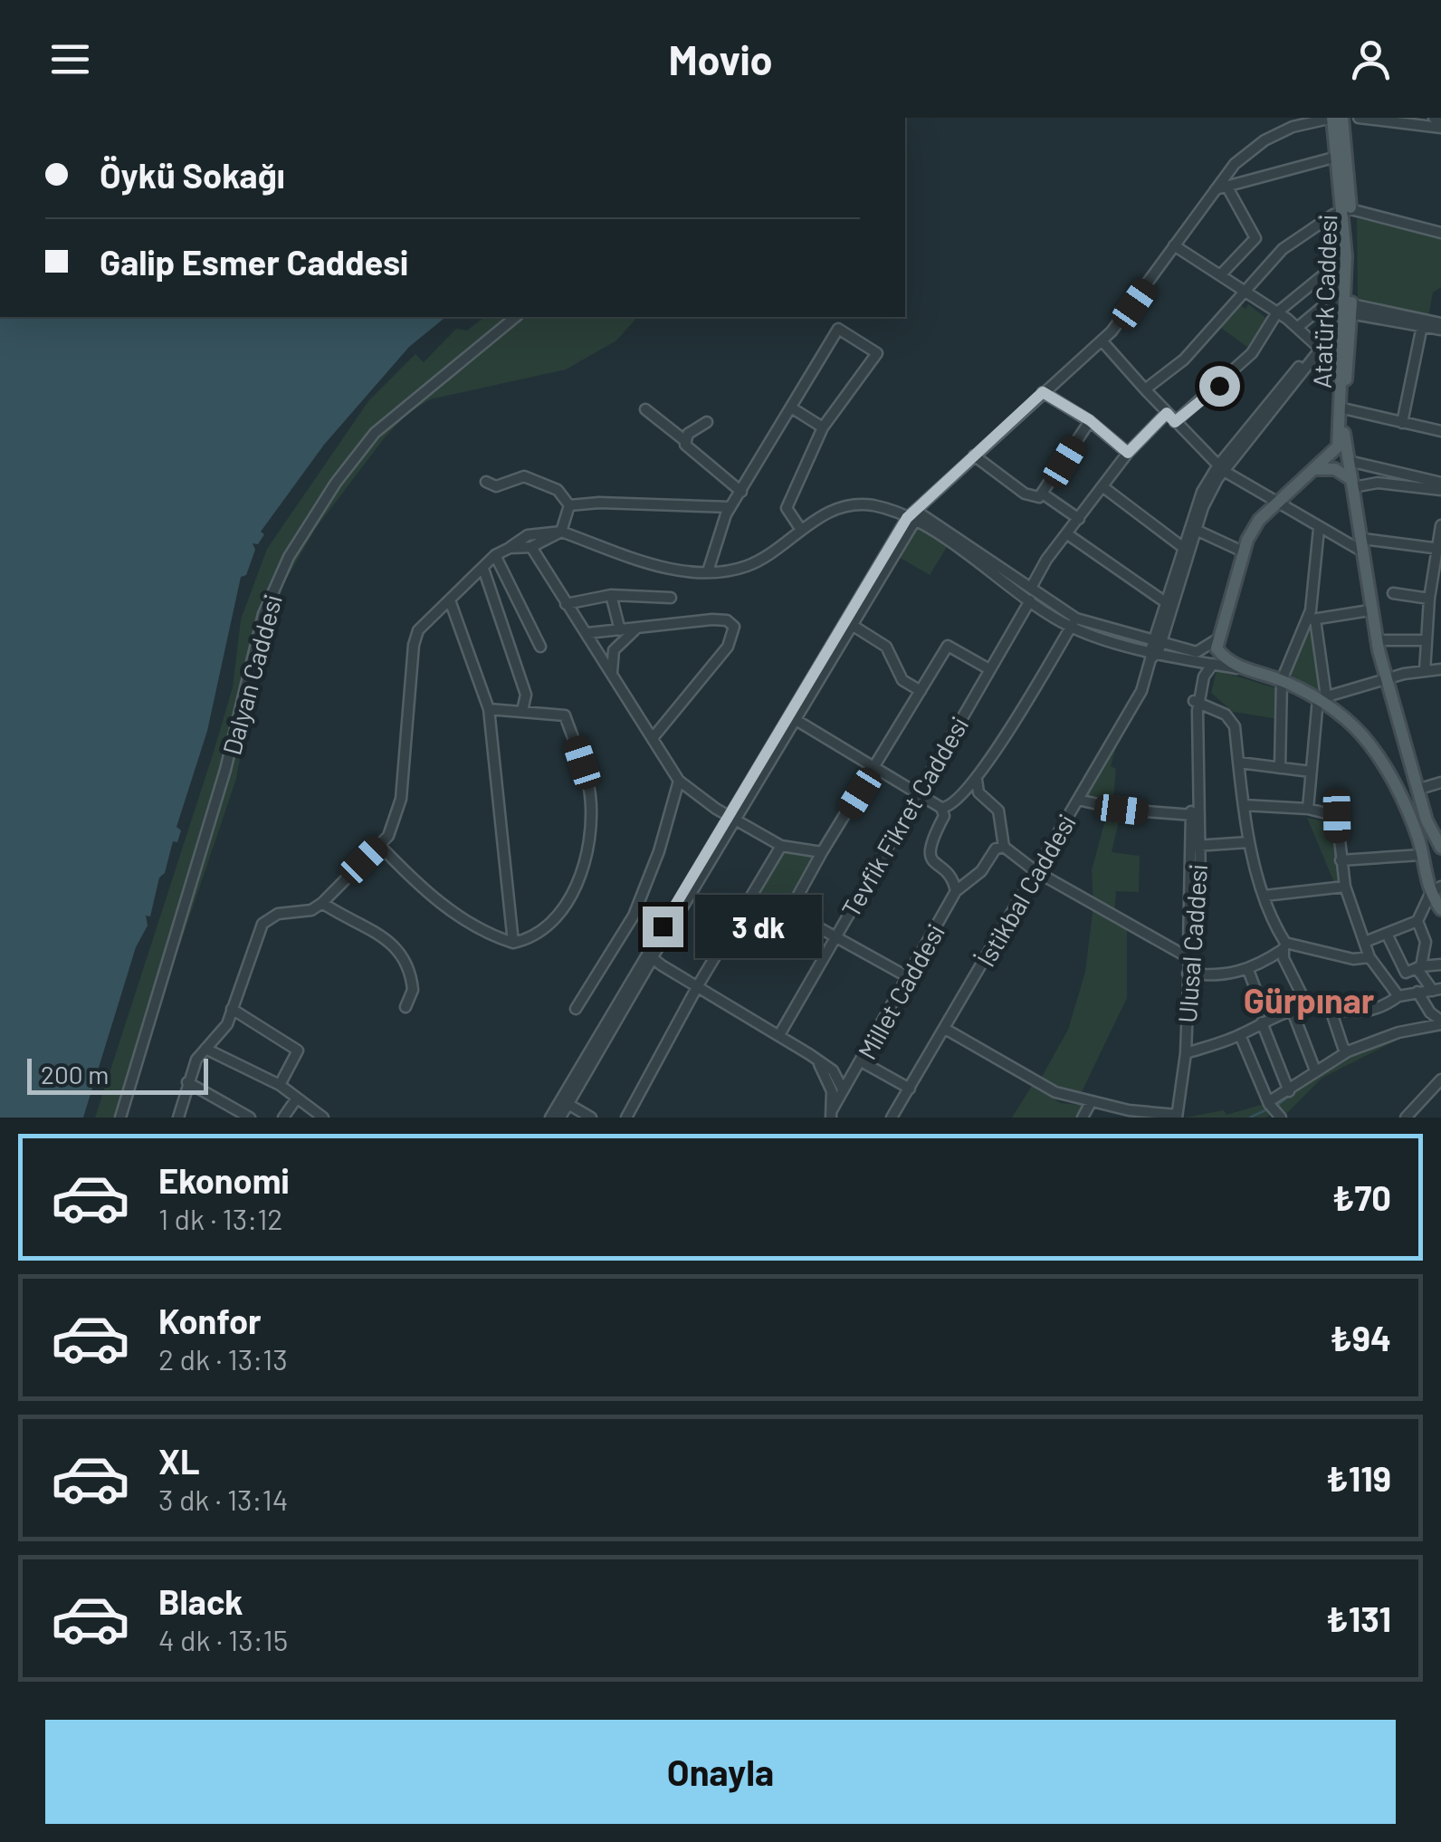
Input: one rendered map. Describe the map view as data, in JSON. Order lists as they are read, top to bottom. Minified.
{"streets":{"main road":["Atatürk Caddesi"],"street":["Dalyan Caddesi","Tevfik Fikret Caddesi","İstikbal Caddesi","Ulusal Caddesi","Millet Caddesi"]},"districts":["Gürpınar"],"scale_bar":"200 m","page":{"header":"Movio","banner":["Öykü Sokağı","Galip Esmer Caddesi"],"bubble":"3 dk","scale":"200 m","list":[{"name":"Ekonomi","note":"1 dk · 13:12","value":"₺70"},{"name":"Konfor","note":"2 dk · 13:13","value":"₺94"},{"name":"XL","note":"3 dk · 13:14","value":"₺119"},{"name":"Black","note":"4 dk · 13:15","value":"₺131"}],"buttons":"Onayla"}}
